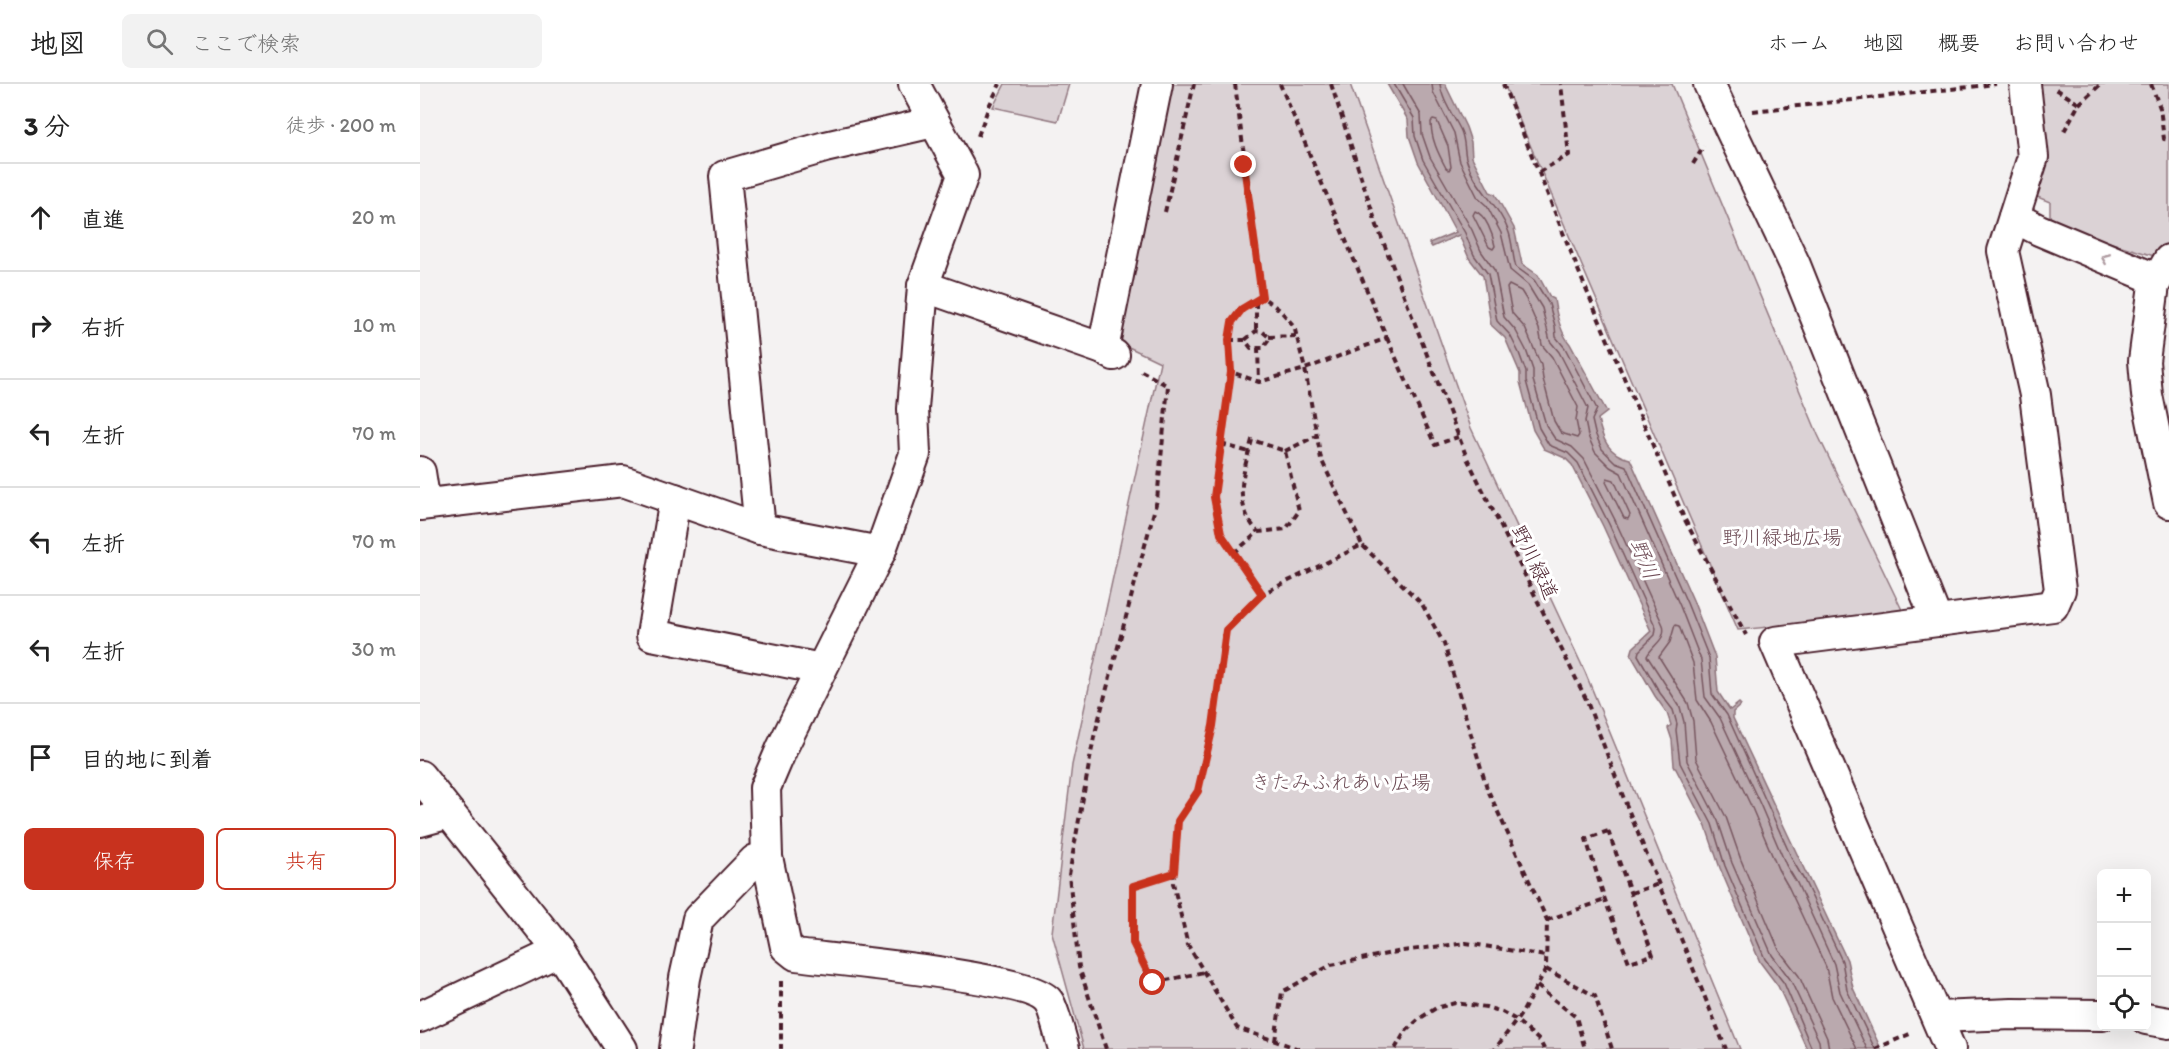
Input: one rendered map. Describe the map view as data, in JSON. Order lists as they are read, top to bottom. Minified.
{"streets":{"path":["野川緑道"]},"water":["野川"],"parks":["野川緑地広場","きたみふれあい広場"],"page":{"header":"地図","search":"ここで検索","nav":["ホーム","地図","概要","お問い合わせ"],"heading":["3 分","徒歩 · 200 m"],"list":[["直進","20 m"],["右折","10 m"],["左折","70 m"],["左折","70 m"],["左折","30 m"],"目的地に到着"],"buttons":["保存","共有"],"map_buttons":["+","−"]}}
